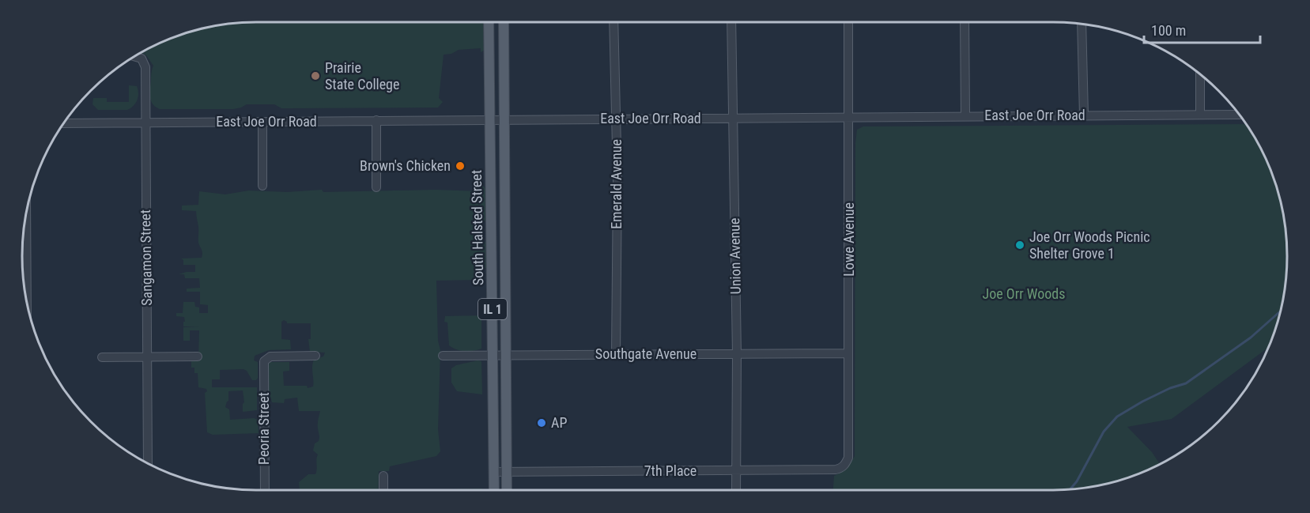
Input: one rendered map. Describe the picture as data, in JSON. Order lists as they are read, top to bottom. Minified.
{"streets":{"main road":["South Halsted Street","IL 1"],"street":["East Joe Orr Road","Emerald Avenue","Lowe Avenue","Union Avenue","Sangamon Street","Southgate Avenue","Peoria Street","7th Place"]},"crossings":[["East Joe Orr Road","Emerald Avenue"],["East Joe Orr Road","South Halsted Street"],["East Joe Orr Road","Lowe Avenue"],["East Joe Orr Road","Union Avenue"],["East Joe Orr Road","Sangamon Street"],["Emerald Avenue","Southgate Avenue"],["South Halsted Street","Southgate Avenue"],["South Halsted Street","7th Place"],["Lowe Avenue","Southgate Avenue"],["Lowe Avenue","7th Place"],["Union Avenue","Southgate Avenue"],["Union Avenue","7th Place"]],"parks":["Joe Orr Woods"],"places":["Prairie State College","Brown's Chicken","Joe Orr Woods Picnic Shelter Grove 1","AP"],"scale_bar":"100 m"}
